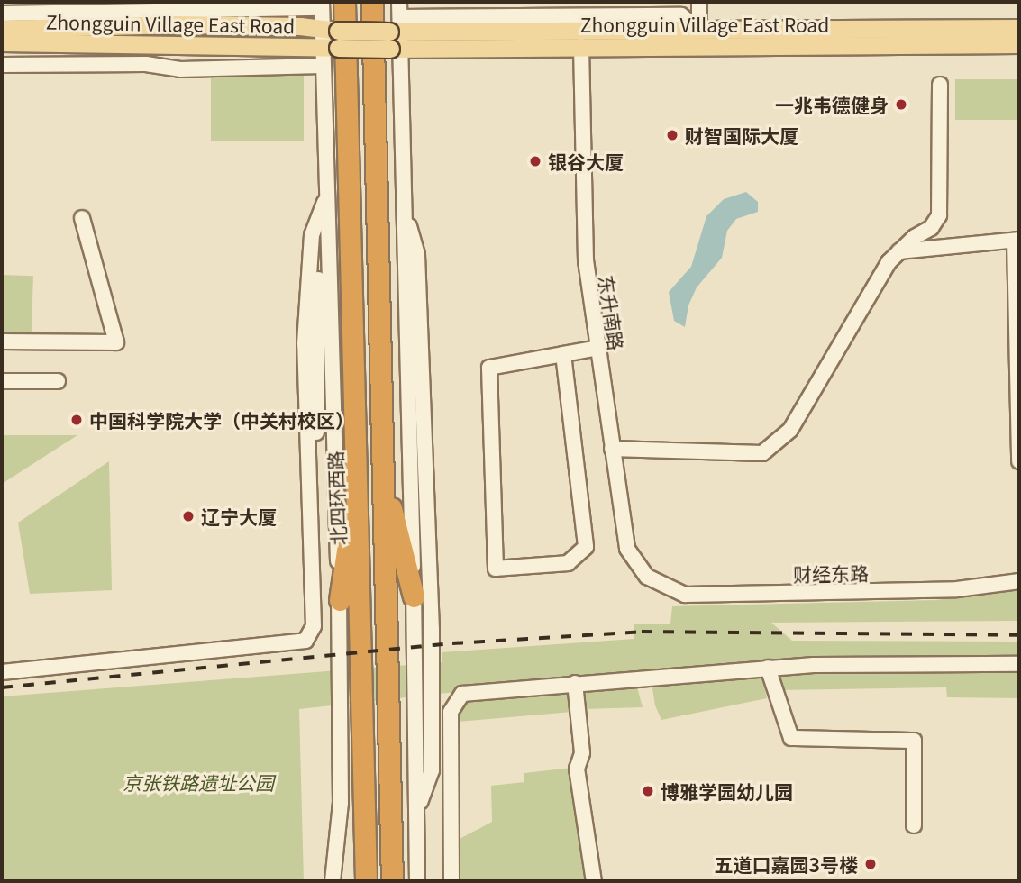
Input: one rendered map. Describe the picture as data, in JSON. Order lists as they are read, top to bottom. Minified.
{"streets":{"highway":["北四环西路"],"main road":["Zhongguin Village East Road"],"street":["东升南路","财经东路"]},"crossings":[["Zhongguin Village East Road","东升南路"],["Zhongguin Village East Road","北四环西路"],["东升南路","财经东路"]],"parks":["京张铁路遗址公园"],"places":["一兆韦德健身","财智国际大厦","银谷大厦","中国科学院大学（中关村校区）","辽宁大厦","博雅学园幼儿园","五道口嘉园3号楼"]}
